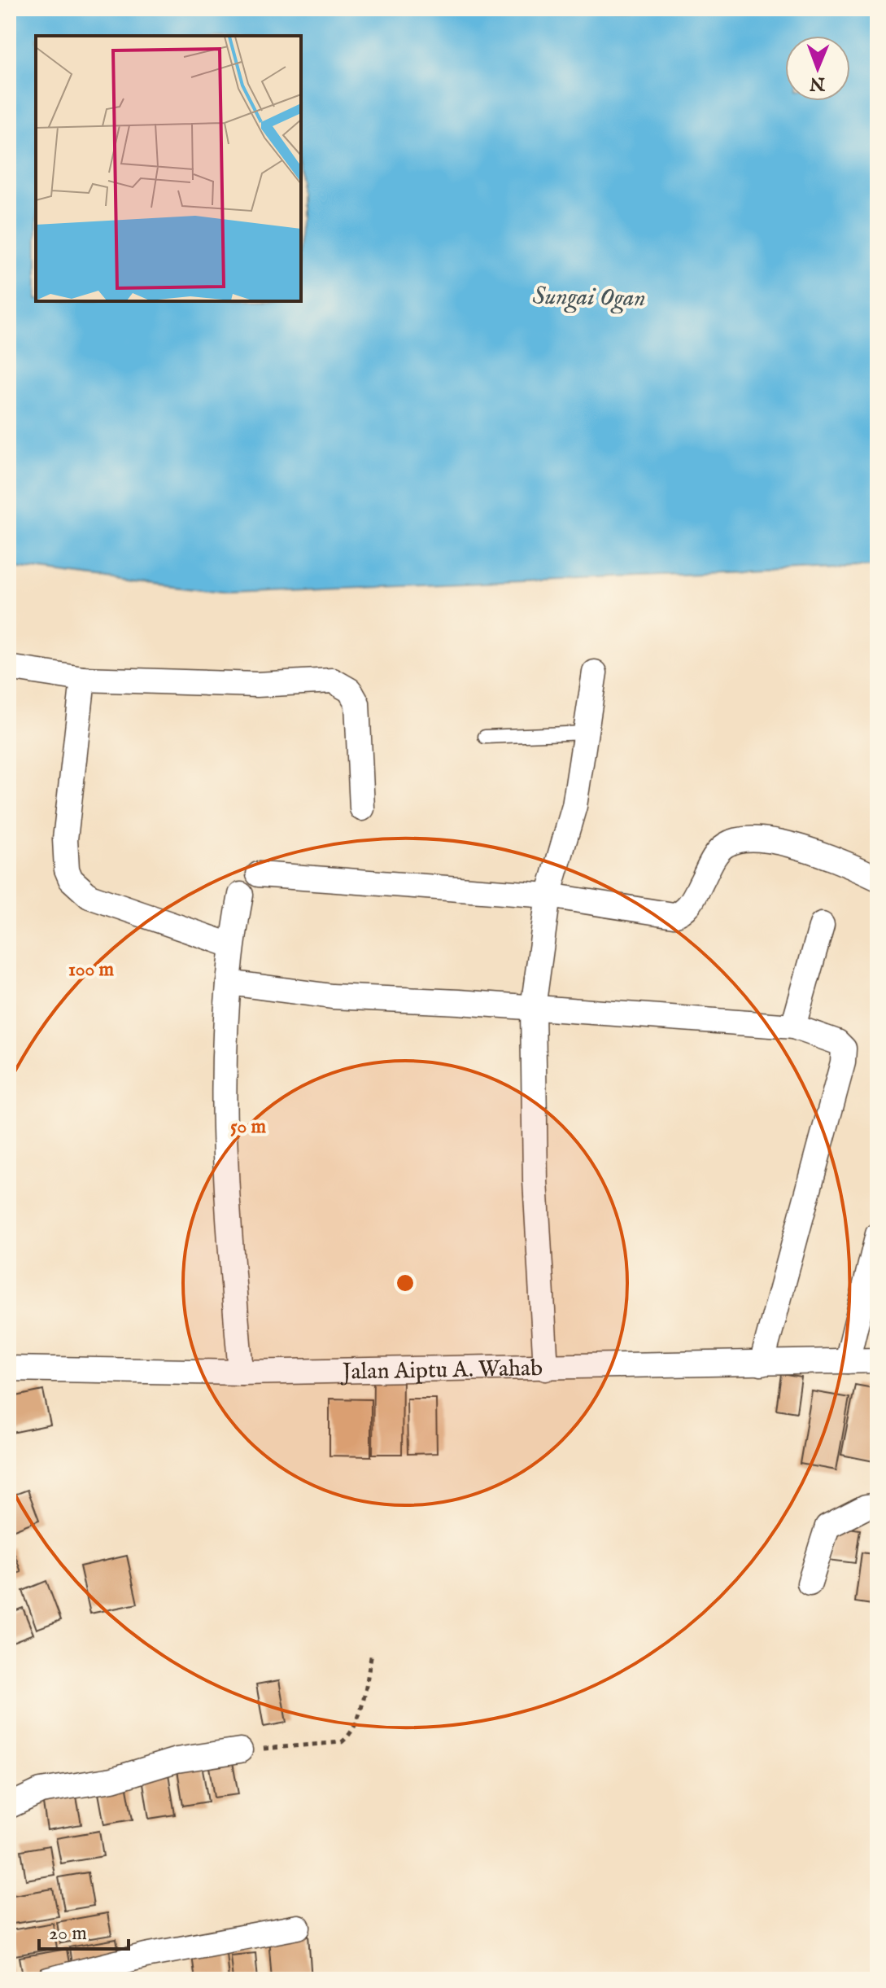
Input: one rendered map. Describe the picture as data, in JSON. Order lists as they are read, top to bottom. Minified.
{"streets":{"street":["Jalan Aiptu A. Wahab"]},"water":["Sungai Ogan"],"scale_bar":"20 m","north":"bottom","rings":["100 m","50 m"]}
